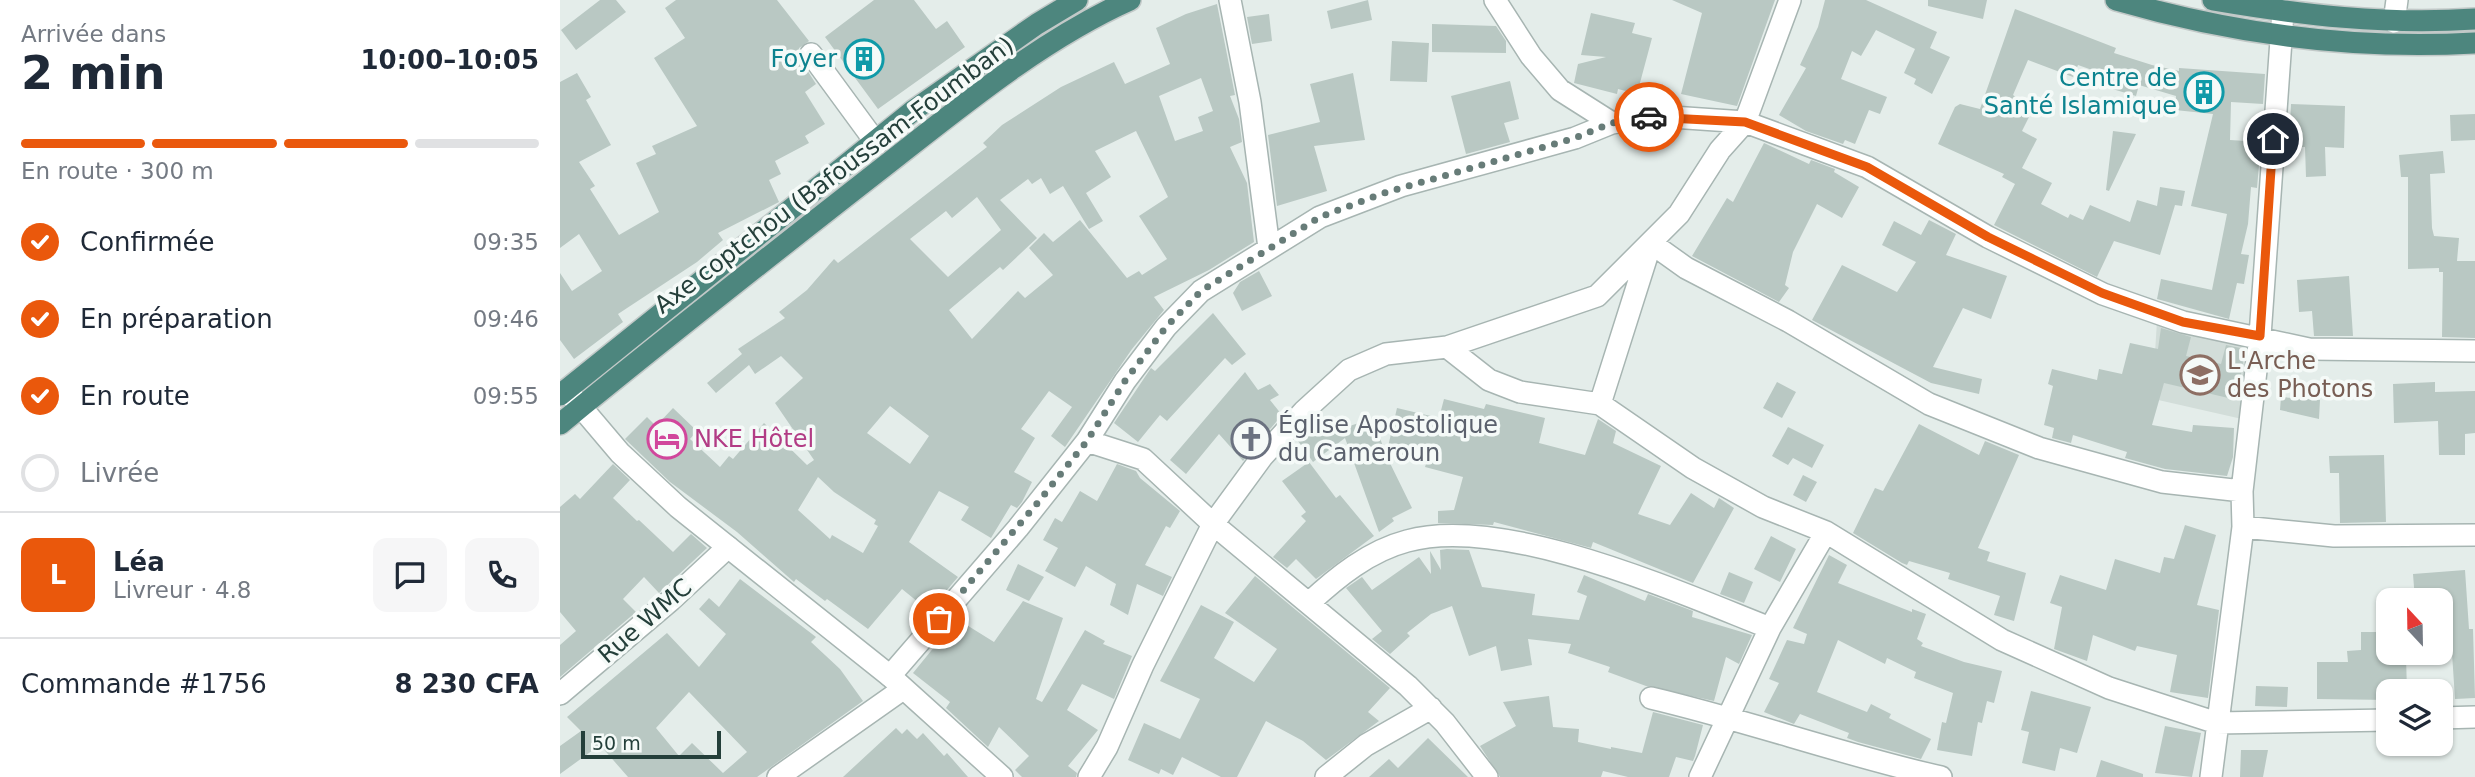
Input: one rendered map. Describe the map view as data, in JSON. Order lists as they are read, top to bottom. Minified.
{"streets":{"highway":["Axe coptchou (Bafoussam-Foumban)"],"street":["Rue WMC"]},"places":{"building":["Foyer","Centre de Santé Islamique"],"school or university":["L'Arche des Photons"],"hotel":["NKE Hôtel"],"church":["Église Apostolique du Cameroun"]},"scale_bar":"50 m","north":"top","page":{"heading":["2 min","Arrivée dans","10:00–10:05"],"panel":["Léa","Livreur · 4.8","Commande #1756","8 230 CFA"],"bar":"En route · 300 m","list":[["Confirmée","09:35"],["En préparation","09:46"],["En route","09:55"],"Livrée"],"round":"L","scale":"50 m"}}
